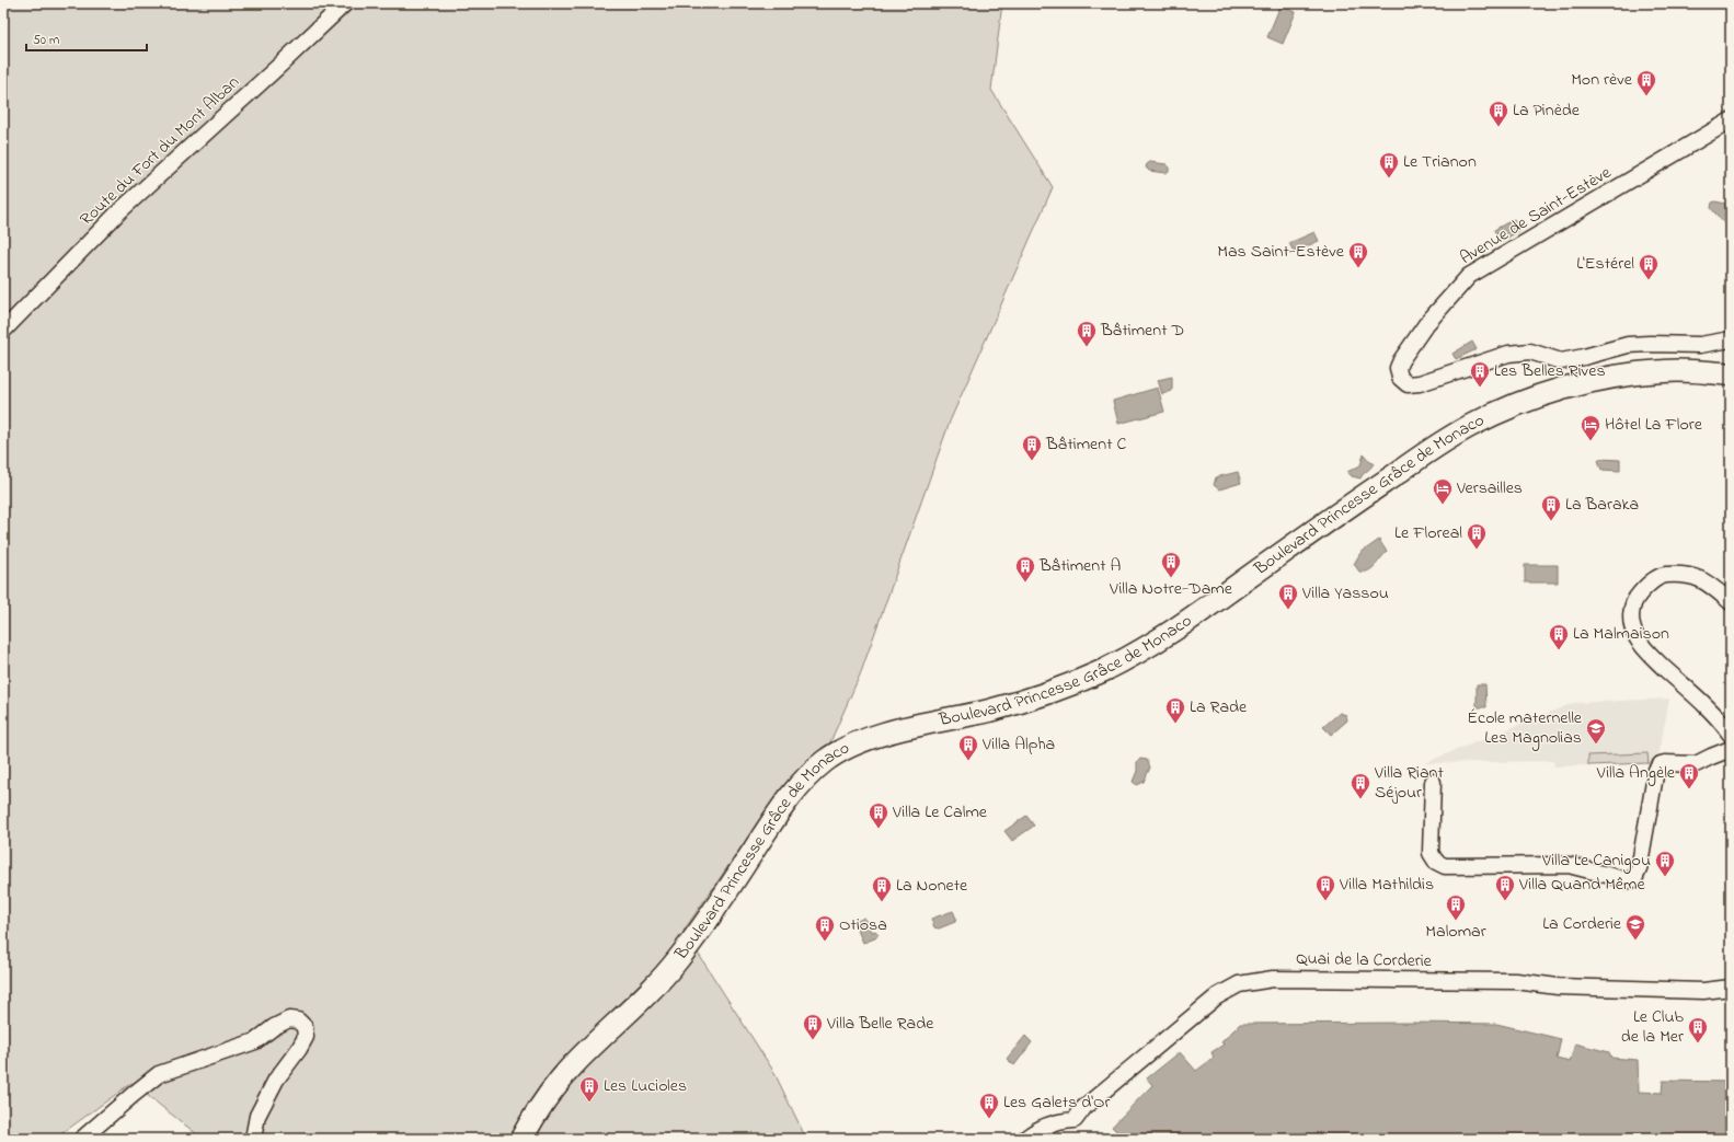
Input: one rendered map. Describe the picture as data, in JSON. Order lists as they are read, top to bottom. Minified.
{"streets":{"main road":["Boulevard Princesse Grâce de Monaco"],"street":["Route du Fort du Mont Alban","Avenue de Saint-Estève","Quai de la Corderie"]},"places":{"building":["Mon rève","La Pinède","Le Trianon","Mas Saint-Estève","L'Estérel","Bâtiment D","Les Belles Rives","Bâtiment C","La Baraka","Le Floreal","Villa Notre-Dame","Bâtiment A","Villa Yassou","La Malmaison","La Rade","Villa Alpha","Villa Angèle","Villa Riant Séjour","Villa Le Calme","Villa Le Canigou","Villa Mathildis","Villa Quand Même","La Nonete","Malomar","Otiosa","Villa Belle Rade","Le Club de la Mer","Les Lucioles","Les Galets d'Or"],"hotel":["Hôtel La Flore","Versailles"],"school or university":["École maternelle Les Magnolias","La Corderie"]},"scale_bar":"50 m"}
